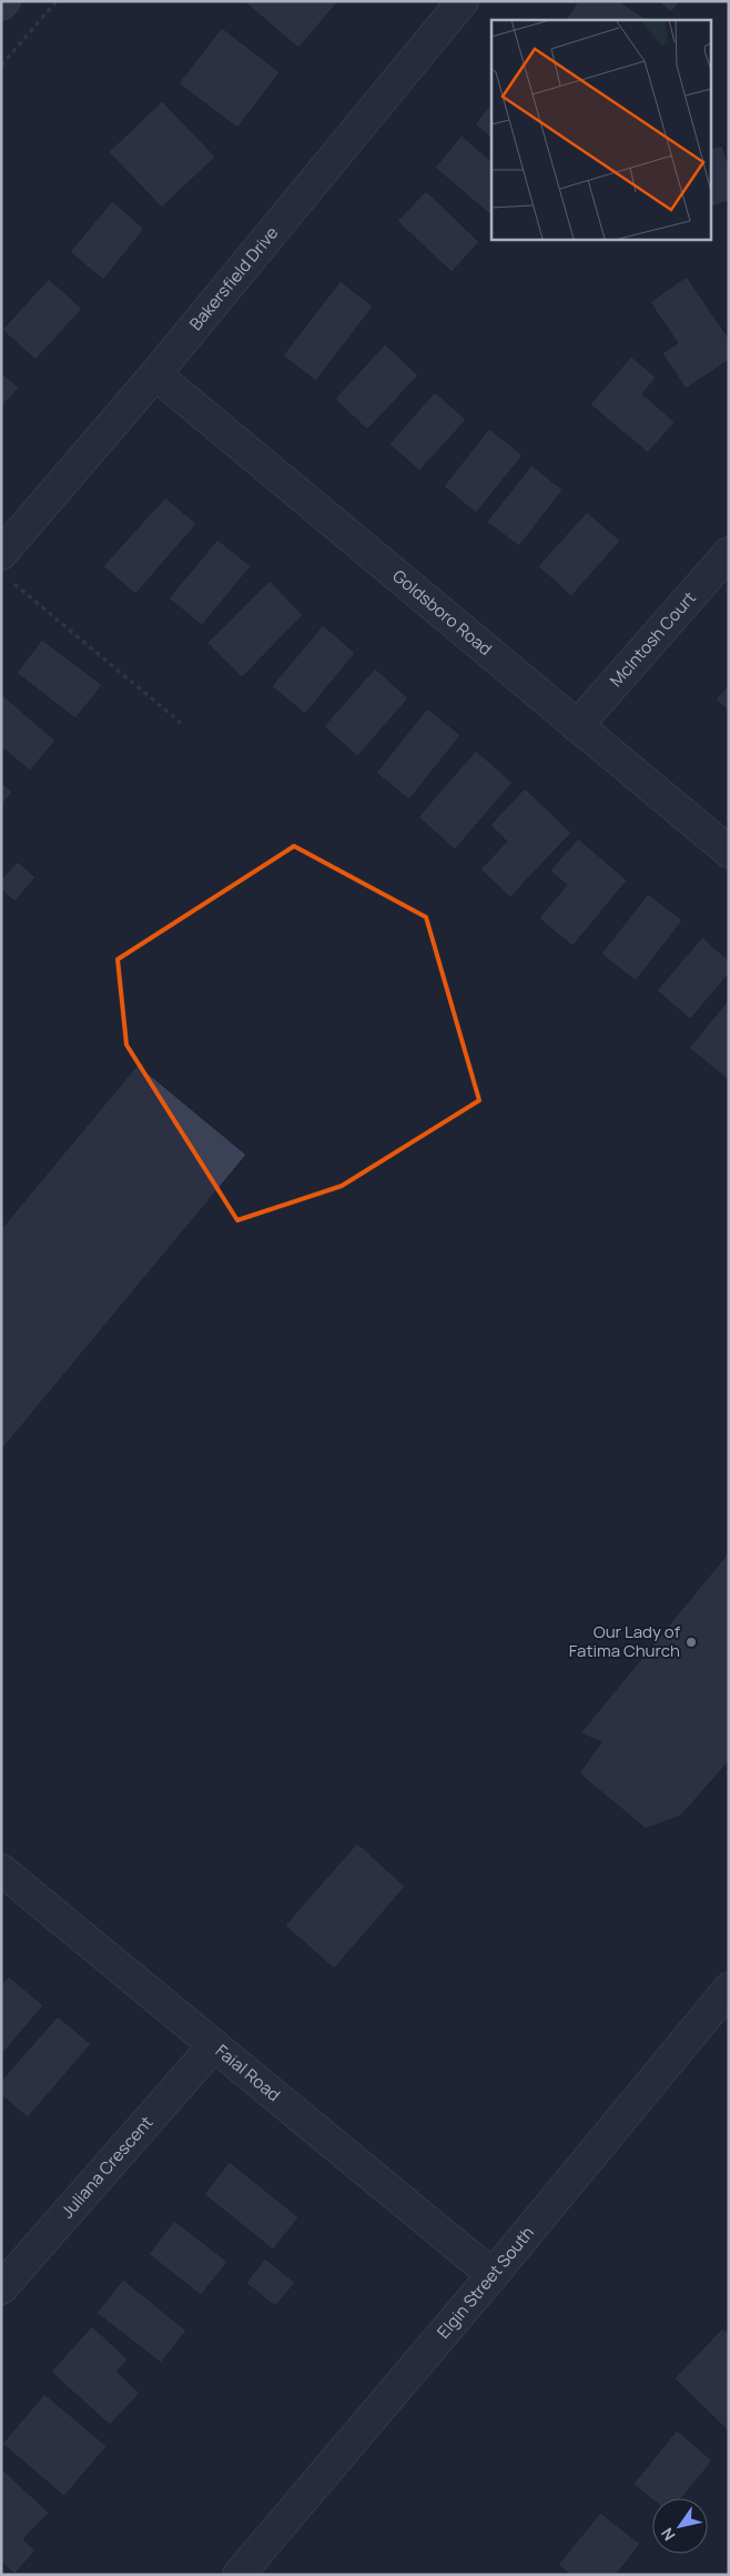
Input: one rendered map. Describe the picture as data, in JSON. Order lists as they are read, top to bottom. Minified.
{"streets":{"street":["Bakersfield Drive","Goldsboro Road","McIntosh Court","Faial Road","Juliana Crescent","Elgin Street South"]},"crossings":[["Bakersfield Drive","Goldsboro Road"],["Goldsboro Road","McIntosh Court"],["Faial Road","Juliana Crescent"],["Faial Road","Elgin Street South"]],"places":["Our Lady of Fatima Church"],"north":"bottom left"}
